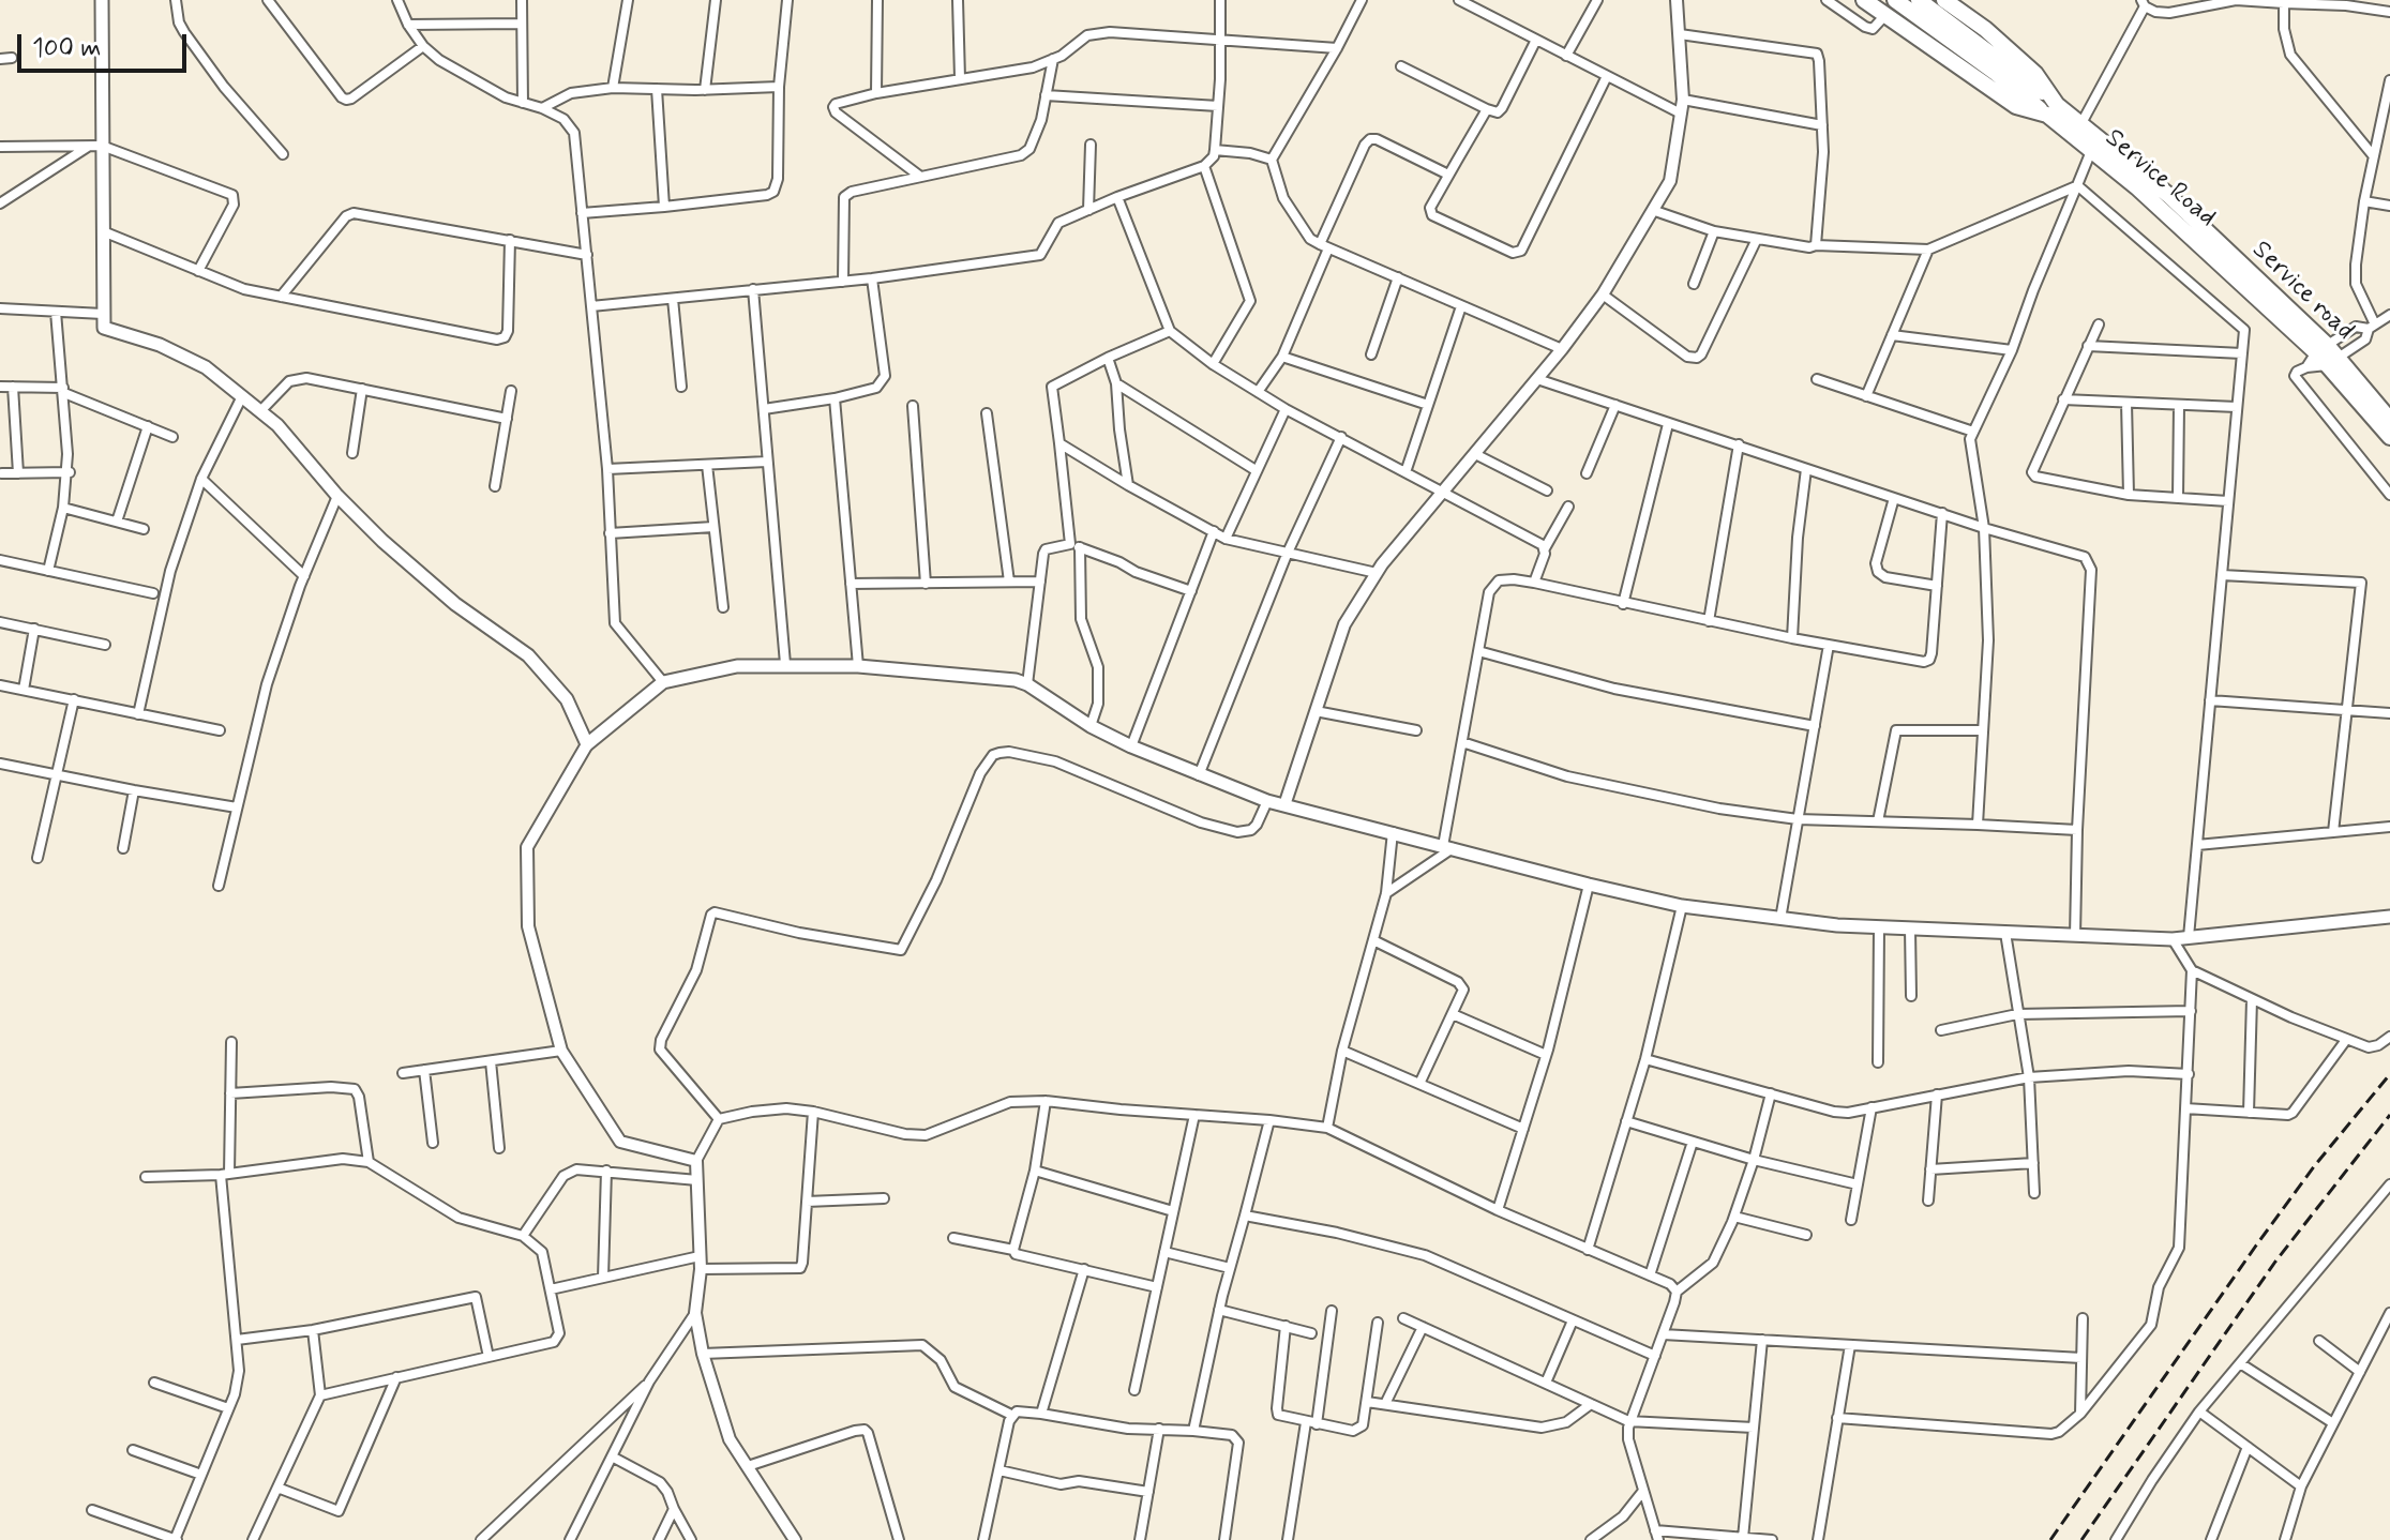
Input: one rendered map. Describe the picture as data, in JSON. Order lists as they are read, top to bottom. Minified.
{"streets":{"highway":["Service Road","Service road"]},"crossings":[["Service Road","Service road"]],"scale_bar":"100 m"}
